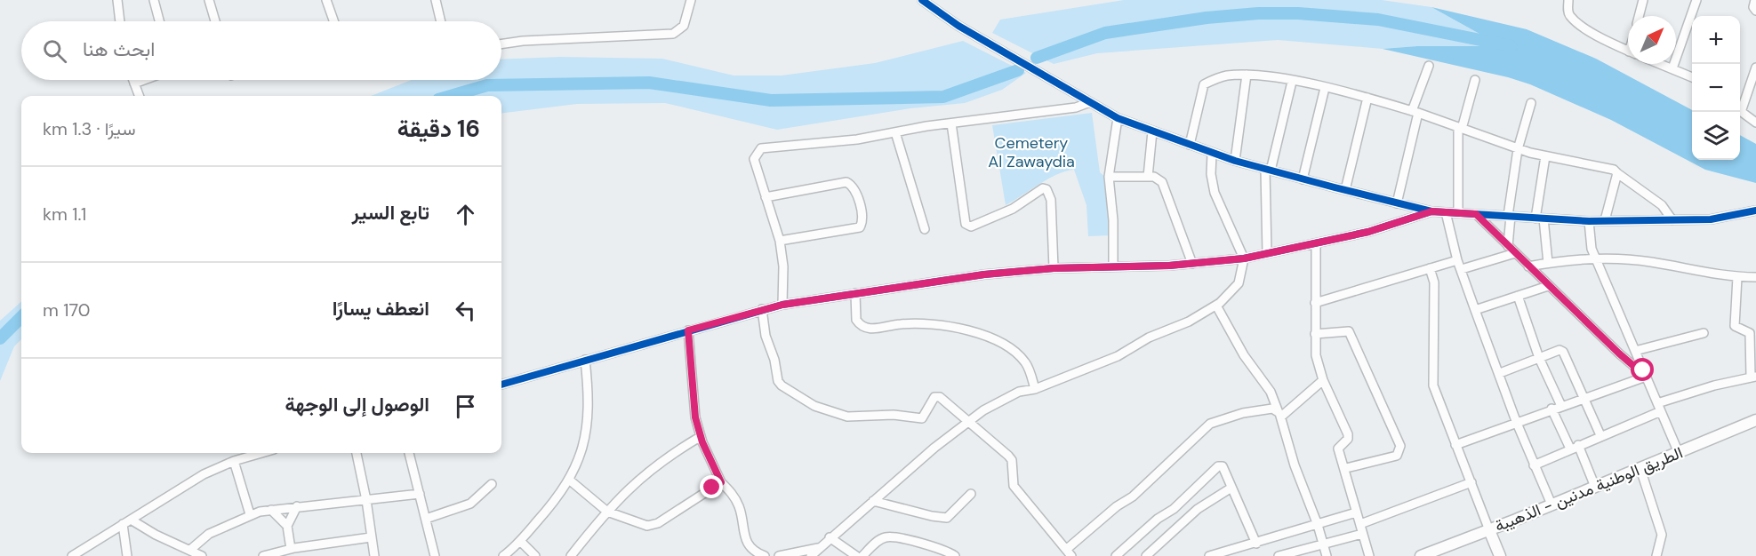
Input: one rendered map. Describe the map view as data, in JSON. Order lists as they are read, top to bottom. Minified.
{"streets":{"main road":["الطريق الوطنية مدنين - الذهيبة"]},"parks":["Cemetery Al Zawaydia"],"north":"top right","page":{"map_buttons":["+","−"],"search":"ابحث هنا","heading":["16 دقيقة","سيرًا · 1.3 km"],"list":[["تابع السير","1.1 km"],["انعطف يسارًا","170 m"],"الوصول إلى الوجهة"]}}
